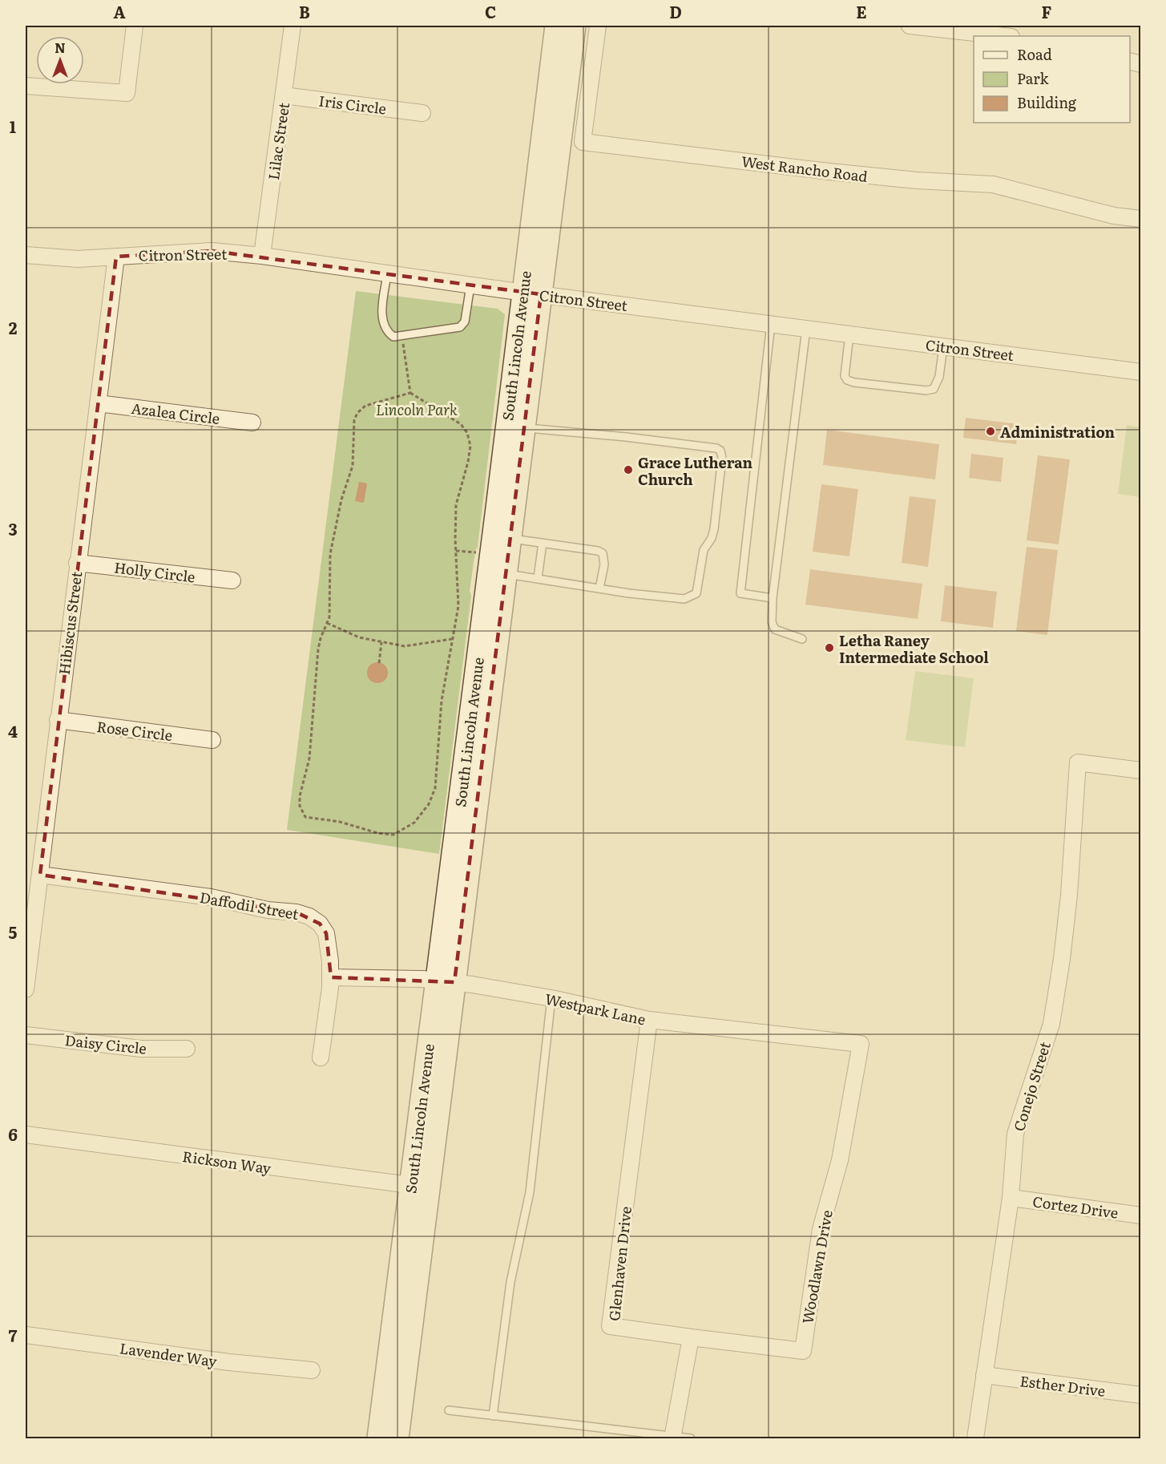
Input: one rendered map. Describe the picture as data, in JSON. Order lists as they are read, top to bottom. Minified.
{"streets":{"main road":["South Lincoln Avenue"],"street":["Iris Circle","Lilac Street","West Rancho Road","Citron Street","Azalea Circle","Holly Circle","Hibiscus Street","Rose Circle","Daffodil Street","Westpark Lane","Daisy Circle","Conejo Street","Rickson Way","Cortez Drive","Glenhaven Drive","Woodlawn Drive","Lavender Way","Esther Drive"]},"crossings":[["Iris Circle","Lilac Street"],["Lilac Street","Citron Street"],["Citron Street","South Lincoln Avenue"],["Citron Street","Hibiscus Street"],["South Lincoln Avenue","Westpark Lane"],["South Lincoln Avenue","Rickson Way"],["Azalea Circle","Hibiscus Street"],["Holly Circle","Hibiscus Street"],["Hibiscus Street","Rose Circle"],["Hibiscus Street","Daffodil Street"],["Daffodil Street","Westpark Lane"],["Westpark Lane","Glenhaven Drive"],["Westpark Lane","Woodlawn Drive"],["Conejo Street","Cortez Drive"],["Conejo Street","Esther Drive"],["Glenhaven Drive","Woodlawn Drive"]],"parks":["Lincoln Park"],"places":["Administration","Grace Lutheran Church","Letha Raney Intermediate School"],"legend":["Road","Park","Building"],"north":"top","grid":{"columns":["A","B","C","D","E","F"],"rows":["1","2","3","4","5","6","7"]}}
